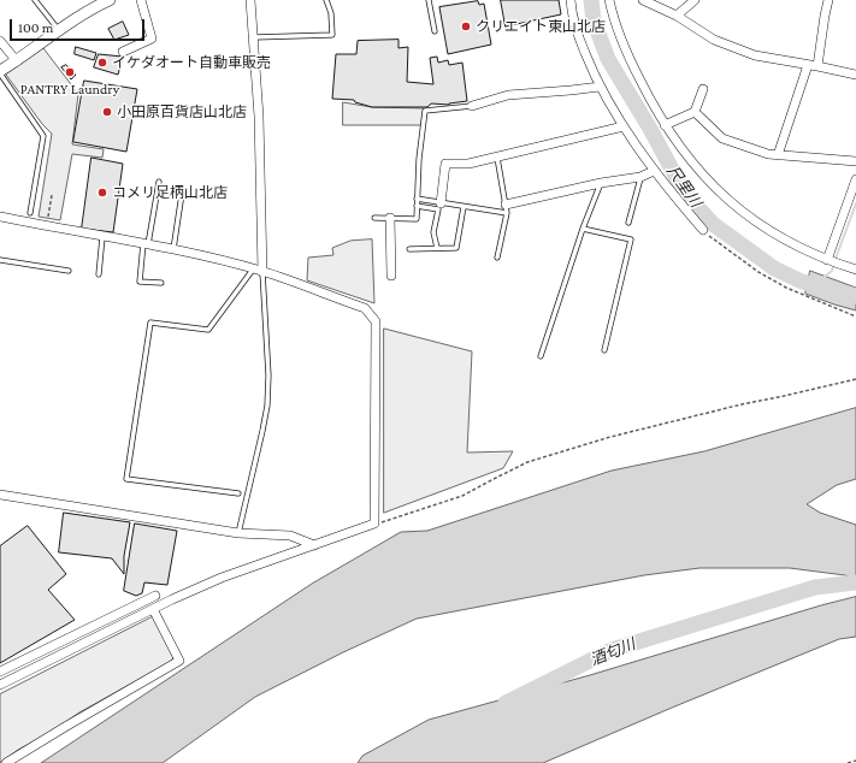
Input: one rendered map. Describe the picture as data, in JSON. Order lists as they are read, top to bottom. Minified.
{"water":["尺里川","酒匂川"],"places":["クリエイト東山北店","イケダオート自動車販売","PANTRY Laundry","小田原百貨店山北店","コメリ足柄山北店"],"scale_bar":"100 m"}
